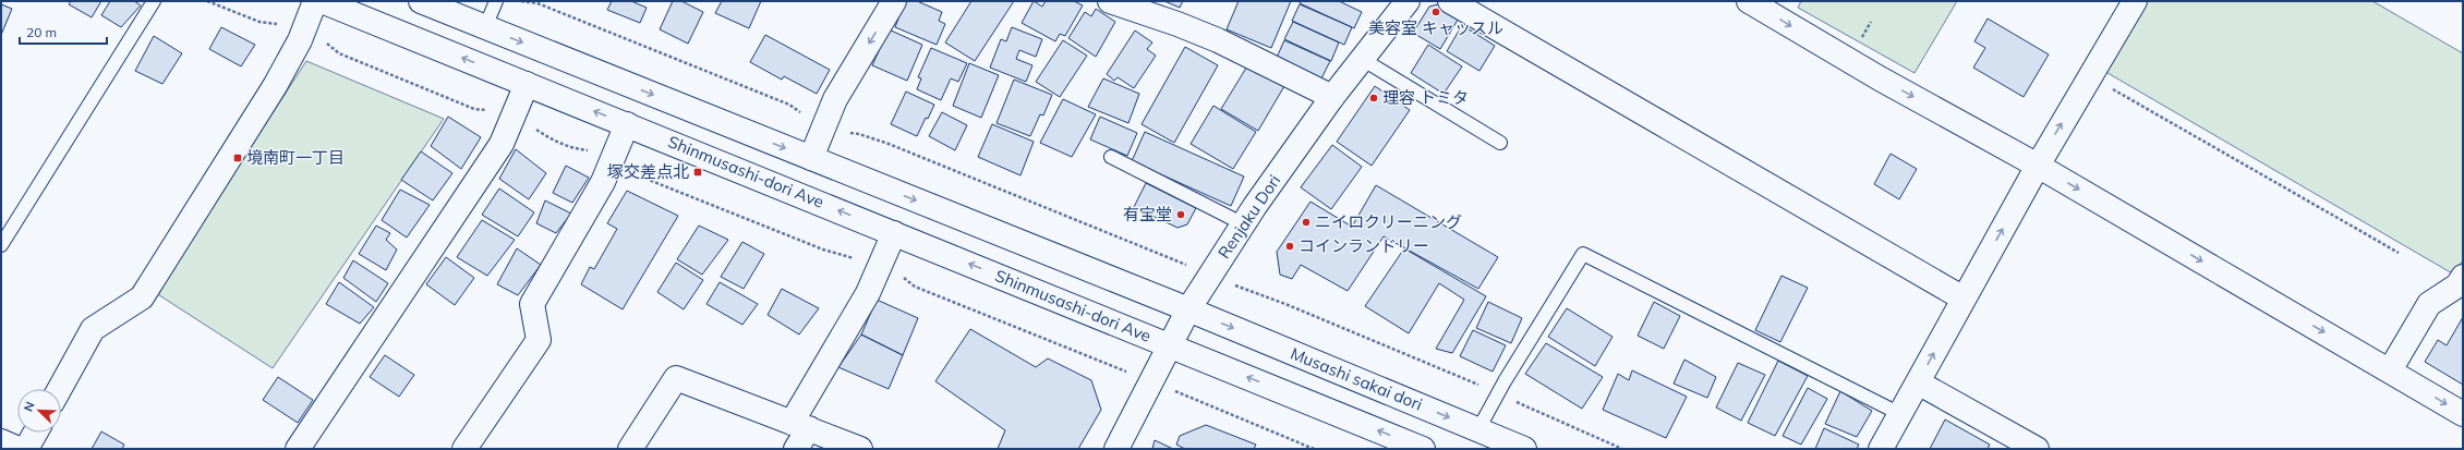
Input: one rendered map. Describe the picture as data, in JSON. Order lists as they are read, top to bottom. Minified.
{"streets":{"street":["Shinmusashi-dori Ave","Renjaku Dori","Musashi sakai dori"]},"crossings":[["Shinmusashi-dori Ave","Renjaku Dori"],["Renjaku Dori","Musashi sakai dori"]],"places":{"other":["美容室 キャッスル","理容 トミタ","有宝堂","ニイロクリーニング","コインランドリー"],"transit":["境南町一丁目","塚交差点北"]},"scale_bar":"20 m","north":"top left"}
